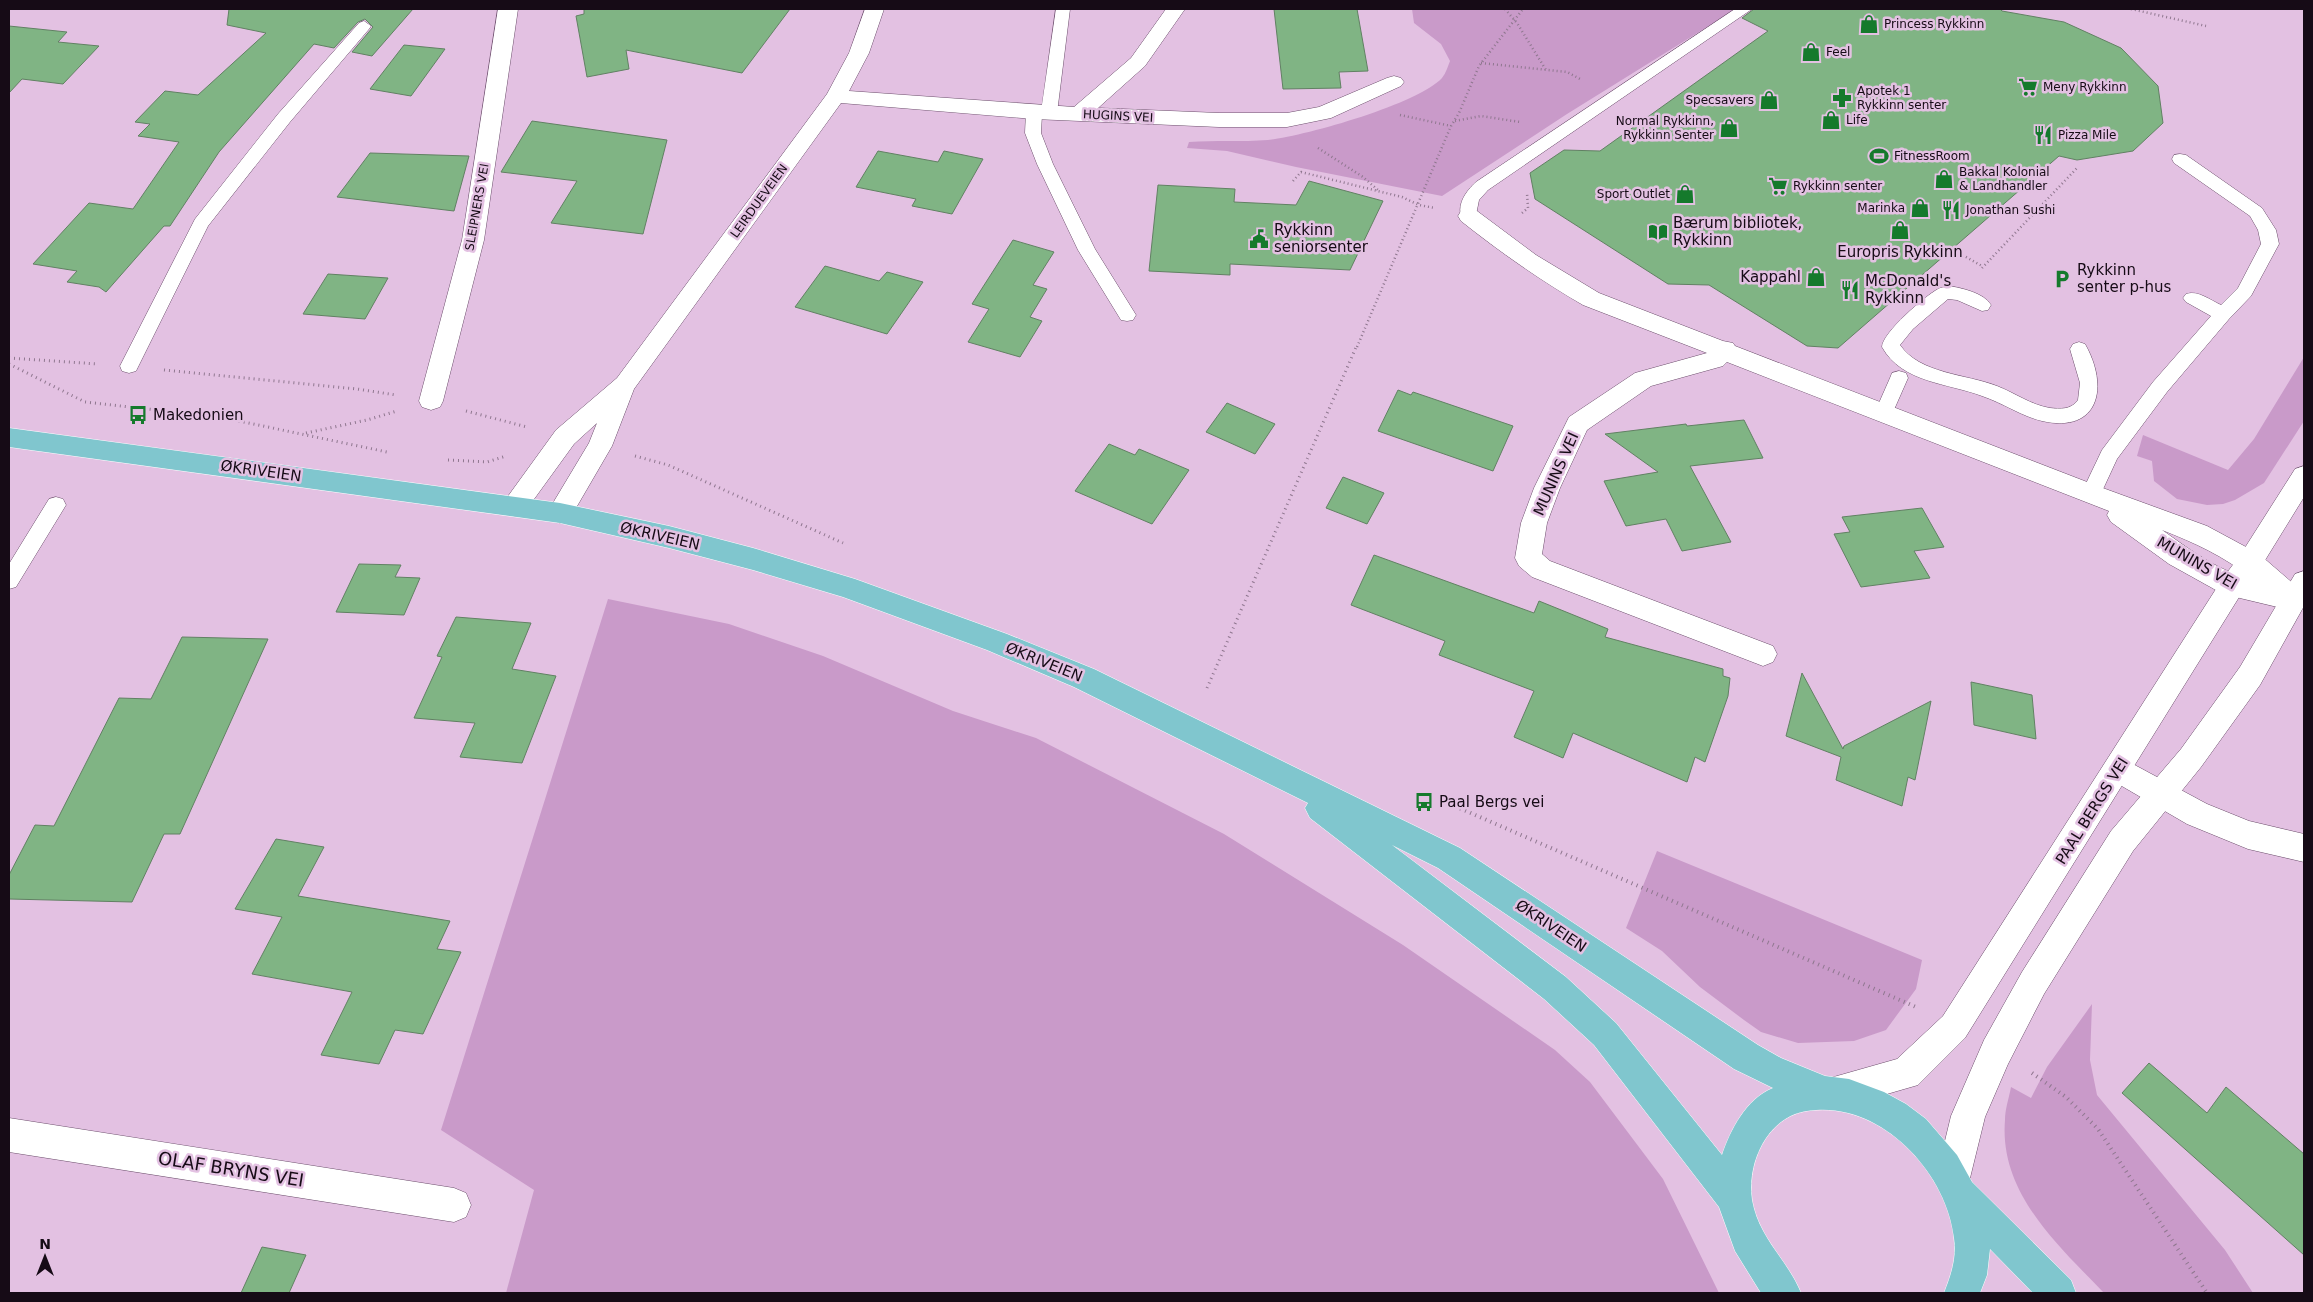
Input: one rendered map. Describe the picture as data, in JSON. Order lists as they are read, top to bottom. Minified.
{"streets":{"main road":["ØKRIVEIEN"],"street":["HUGINS VEI","LEIRDUEVEIEN","SLEIPNERS VEI","MUNINS VEI","PAAL BERGS VEI","OLAF BRYNS VEI"]},"crossings":[["HUGINS VEI","LEIRDUEVEIEN"],["LEIRDUEVEIEN","ØKRIVEIEN"],["ØKRIVEIEN","PAAL BERGS VEI"],["MUNINS VEI","PAAL BERGS VEI"]],"places":{"shop":["Princess Rykkinn","Feel","Specsavers","Life","Normal Rykkinn, Rykkinn Senter","Bakkal Kolonial & Landhandler","Sport Outlet","Marinka","Europris Rykkinn","Kappahl"],"supermarket":["Meny Rykkinn","Rykkinn senter"],"pharmacy":["Apotek 1 Rykkinn senter"],"restaurant":["Pizza Mile","Jonathan Sushi","McDonald's Rykkinn"],"sports":["FitnessRoom"],"library":["Bærum bibliotek, Rykkinn"],"public building":["Rykkinn seniorsenter"],"parking":["Rykkinn senter p-hus"],"bus stop":["Makedonien","Paal Bergs vei"]},"north":"top"}
